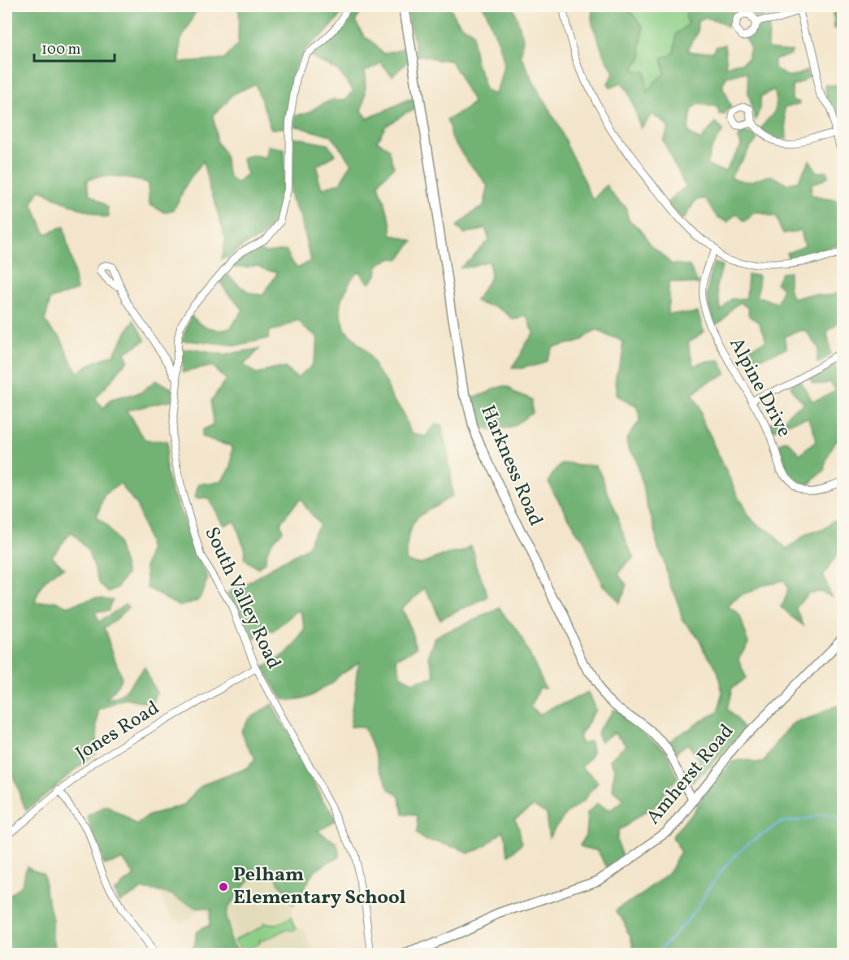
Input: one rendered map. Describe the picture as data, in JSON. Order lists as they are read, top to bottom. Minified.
{"streets":{"main road":["Harkness Road","Amherst Road"],"street":["Alpine Drive","South Valley Road","Jones Road"]},"crossings":[["Harkness Road","Amherst Road"],["South Valley Road","Jones Road"]],"places":["Pelham Elementary School"],"scale_bar":"100 m"}
